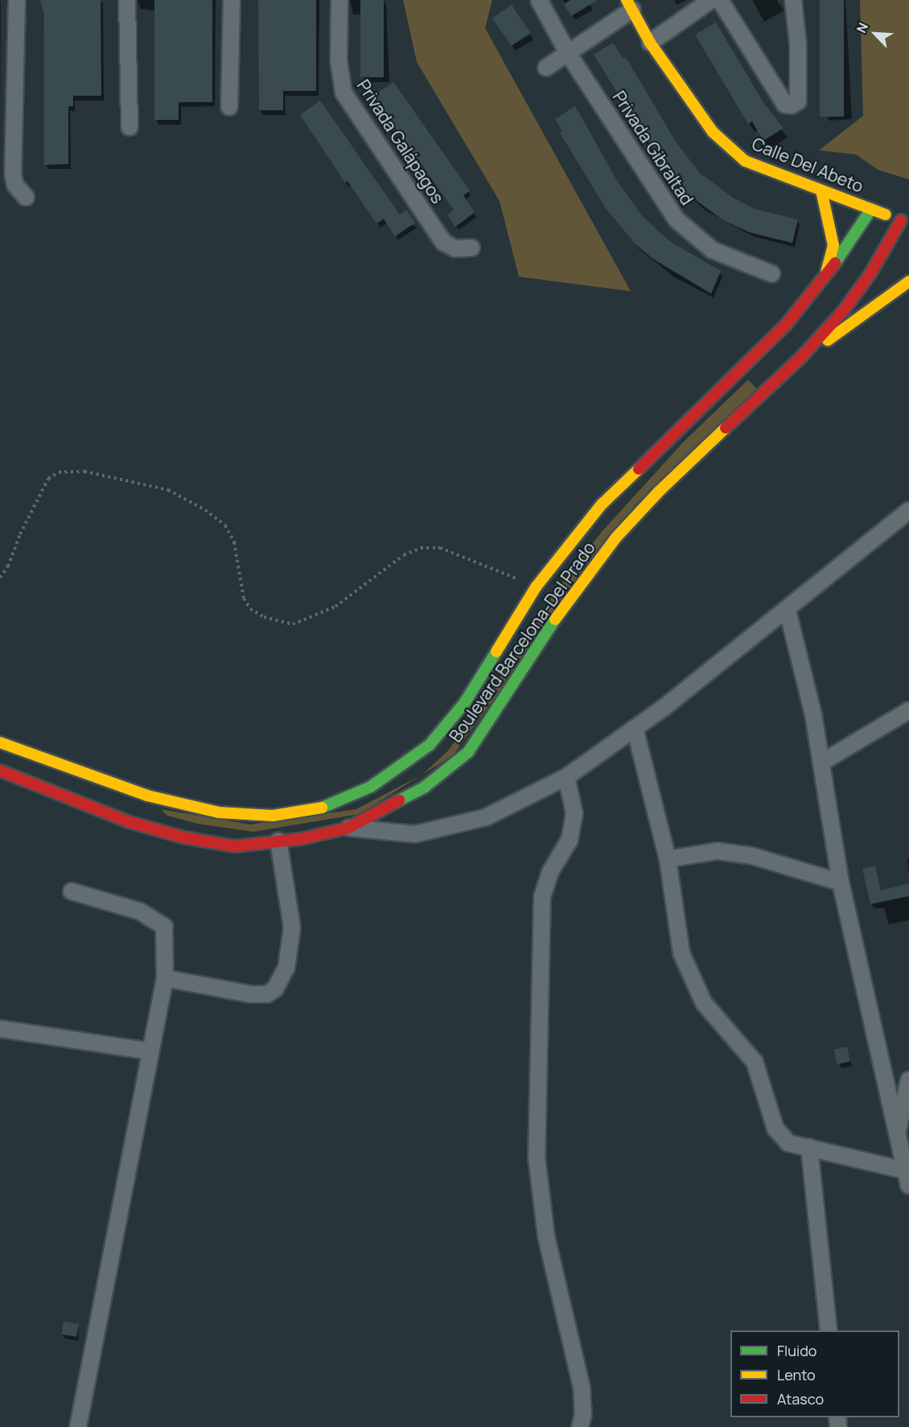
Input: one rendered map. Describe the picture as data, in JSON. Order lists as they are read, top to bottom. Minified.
{"streets":{"main road":["Calle Del Abeto","Boulevard Barcelona-Del Prado"],"street":["Privada Galápagos","Privada Gibraltad"]},"crossings":[["Calle Del Abeto","Boulevard Barcelona-Del Prado"]],"legend":["Fluido","Lento","Atasco"],"north":"top left"}
